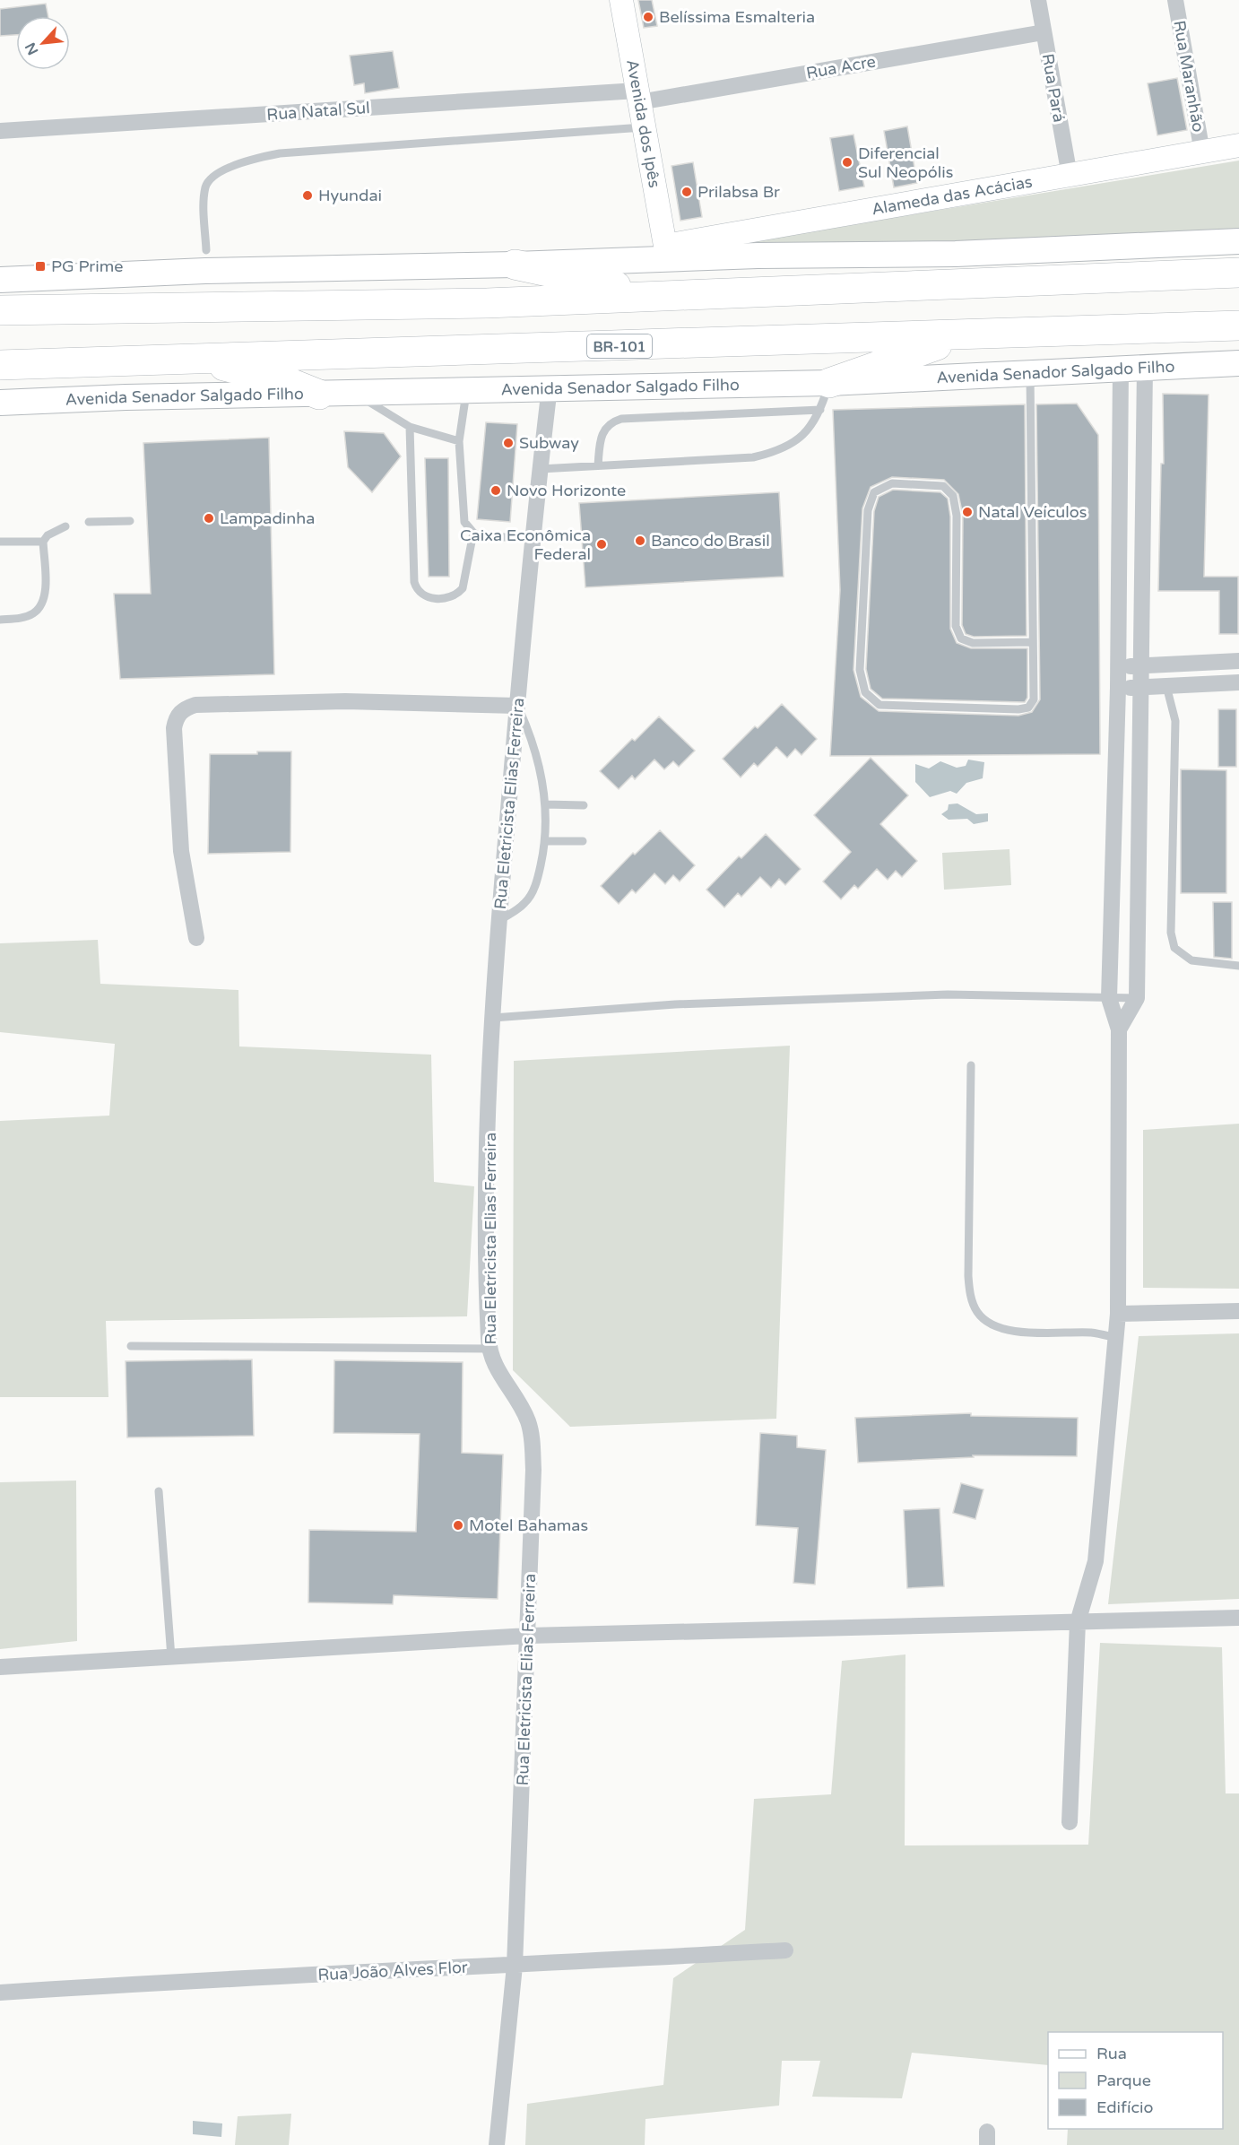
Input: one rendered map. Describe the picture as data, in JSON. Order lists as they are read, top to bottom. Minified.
{"streets":{"highway":["BR-101"],"main road":["Avenida Senador Salgado Filho"],"street":["Rua Acre","Rua Maranhão","Rua Pará","Rua Natal Sul","Avenida dos Ipês","Alameda das Acácias","Rua Eletricista Elias Ferreira","Rua João Alves Flor"]},"crossings":[["Rua Acre","Rua Pará"],["Rua Acre","Rua Natal Sul"],["Rua Acre","Avenida dos Ipês"],["Rua Maranhão","Alameda das Acácias"],["Rua Pará","Alameda das Acácias"],["Rua Natal Sul","Avenida dos Ipês"],["Avenida dos Ipês","Alameda das Acácias"],["Avenida Senador Salgado Filho","Rua Eletricista Elias Ferreira"],["Rua Eletricista Elias Ferreira","Rua João Alves Flor"]],"places":{"other":["Belíssima Esmalteria","Diferencial Sul Neopólis","Prilabsa Br","Hyundai","Subway","Novo Horizonte","Natal Veículos","Lampadinha","Banco do Brasil","Caixa Econômica Federal","Motel Bahamas"],"transit":["PG Prime"]},"legend":["Rua","Parque","Edifício"],"north":"bottom left"}
